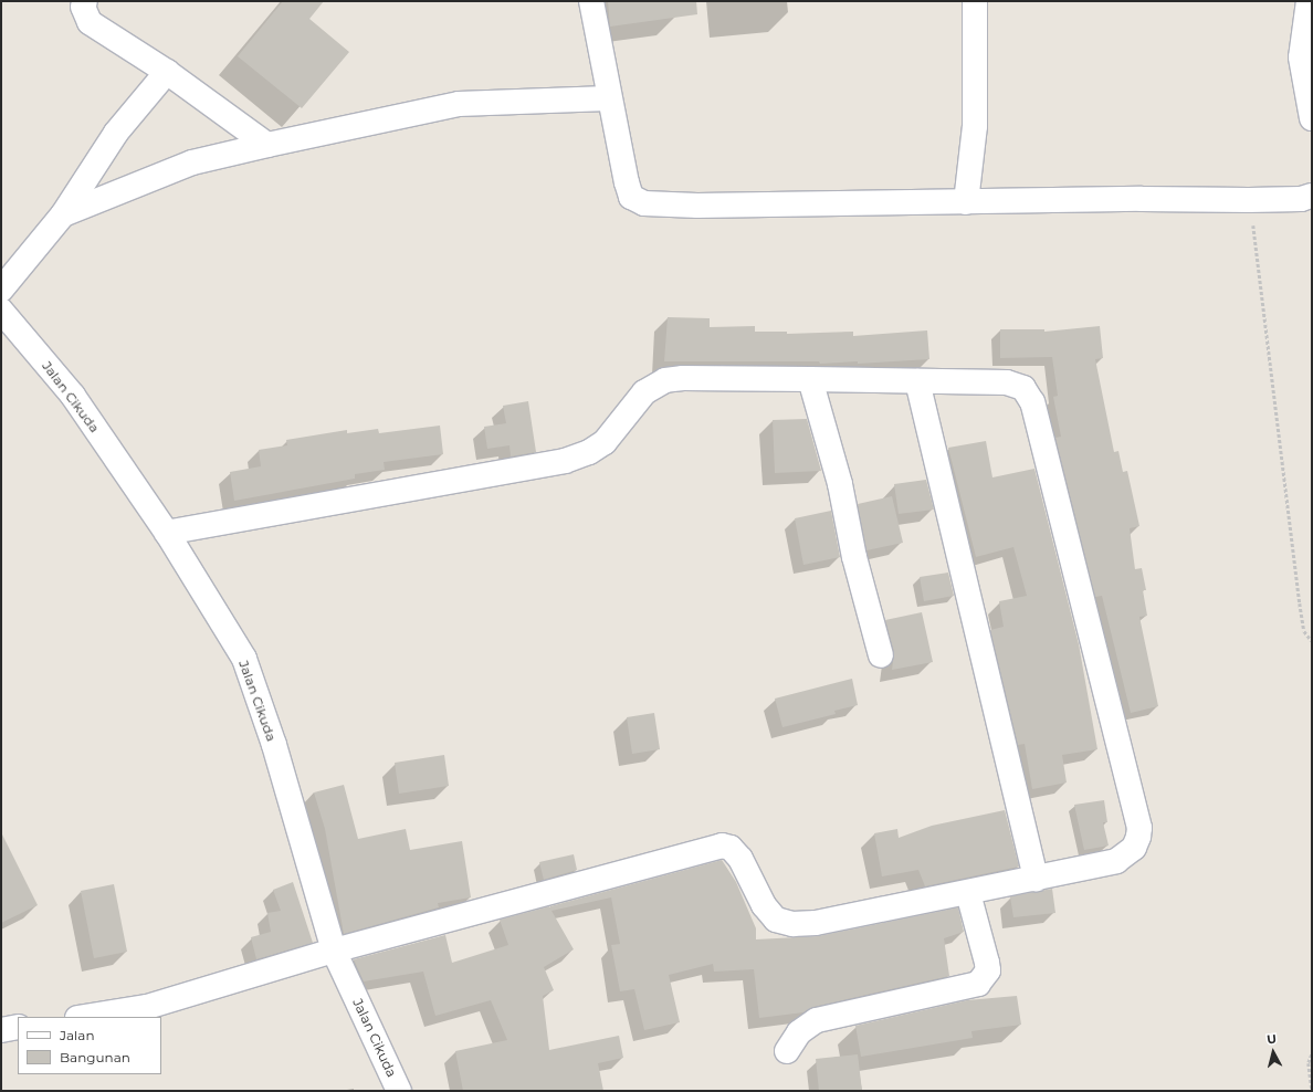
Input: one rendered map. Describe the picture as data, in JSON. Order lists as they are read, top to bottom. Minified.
{"streets":{"street":["Jalan Cikuda"]},"legend":["Jalan","Bangunan"],"north":"top"}
